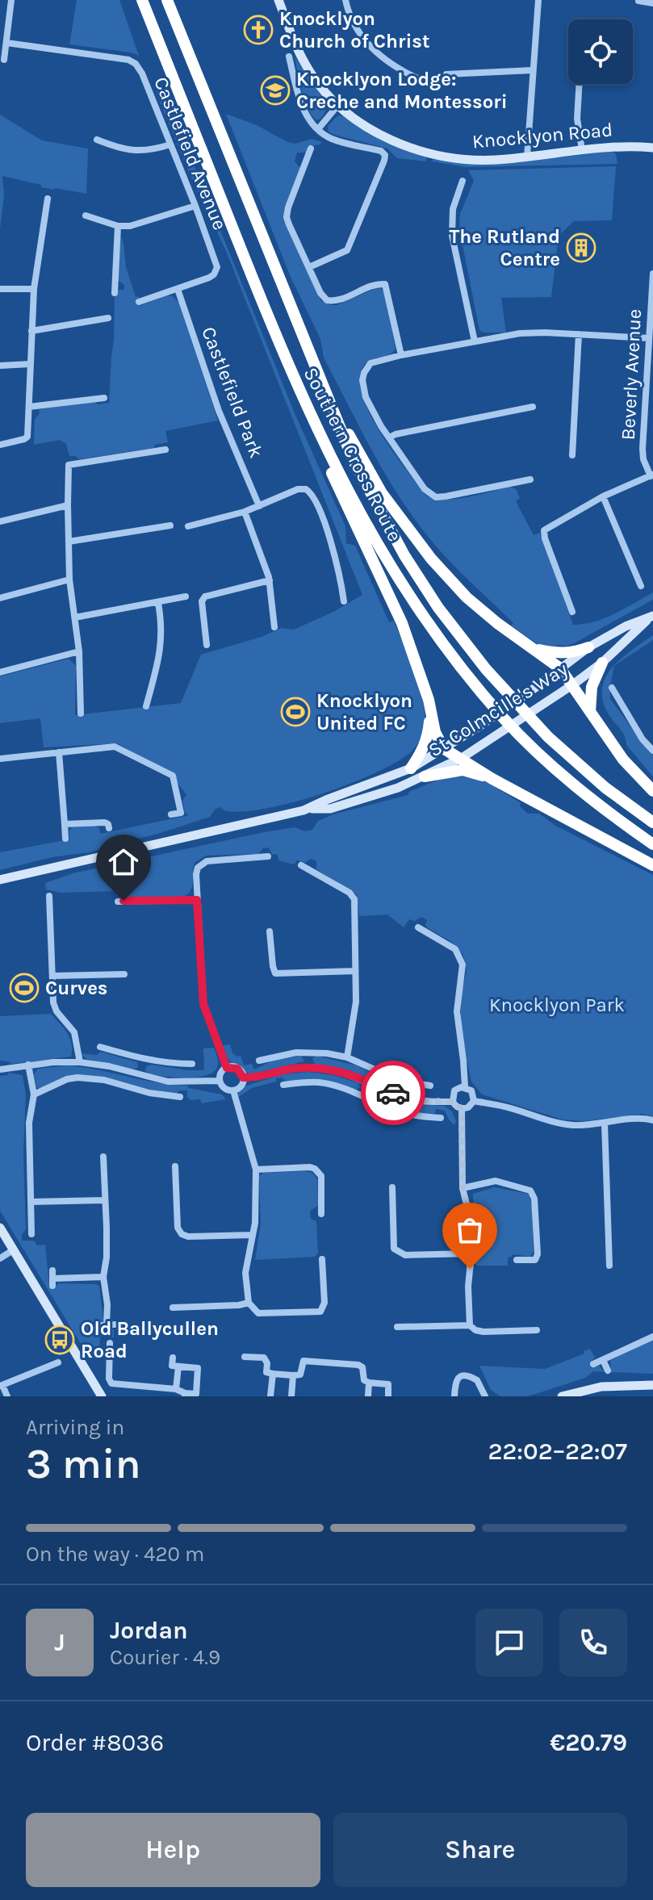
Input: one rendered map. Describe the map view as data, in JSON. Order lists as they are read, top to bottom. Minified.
{"streets":{"highway":["Southern Cross Route"],"main road":["Knocklyon Road","St Colmcille's Way"],"street":["Castlefield Avenue","Beverly Avenue","Castlefield Park"]},"crossings":[["Castlefield Avenue","Castlefield Park"]],"parks":["Knocklyon Park"],"places":{"church":["Knocklyon Church of Christ"],"school or university":["Knocklyon Lodge: Creche and Montessori"],"building":["The Rutland Centre"],"sports":["Knocklyon United FC","Curves"],"bus stop":["Old Ballycullen Road"]},"page":{"heading":["3 min","Arriving in","22:02–22:07"],"panel":["Jordan","Courier · 4.9","Order #8036","€20.79"],"bar":"On the way · 420 m","round":"J","buttons":["Help","Share"]}}
